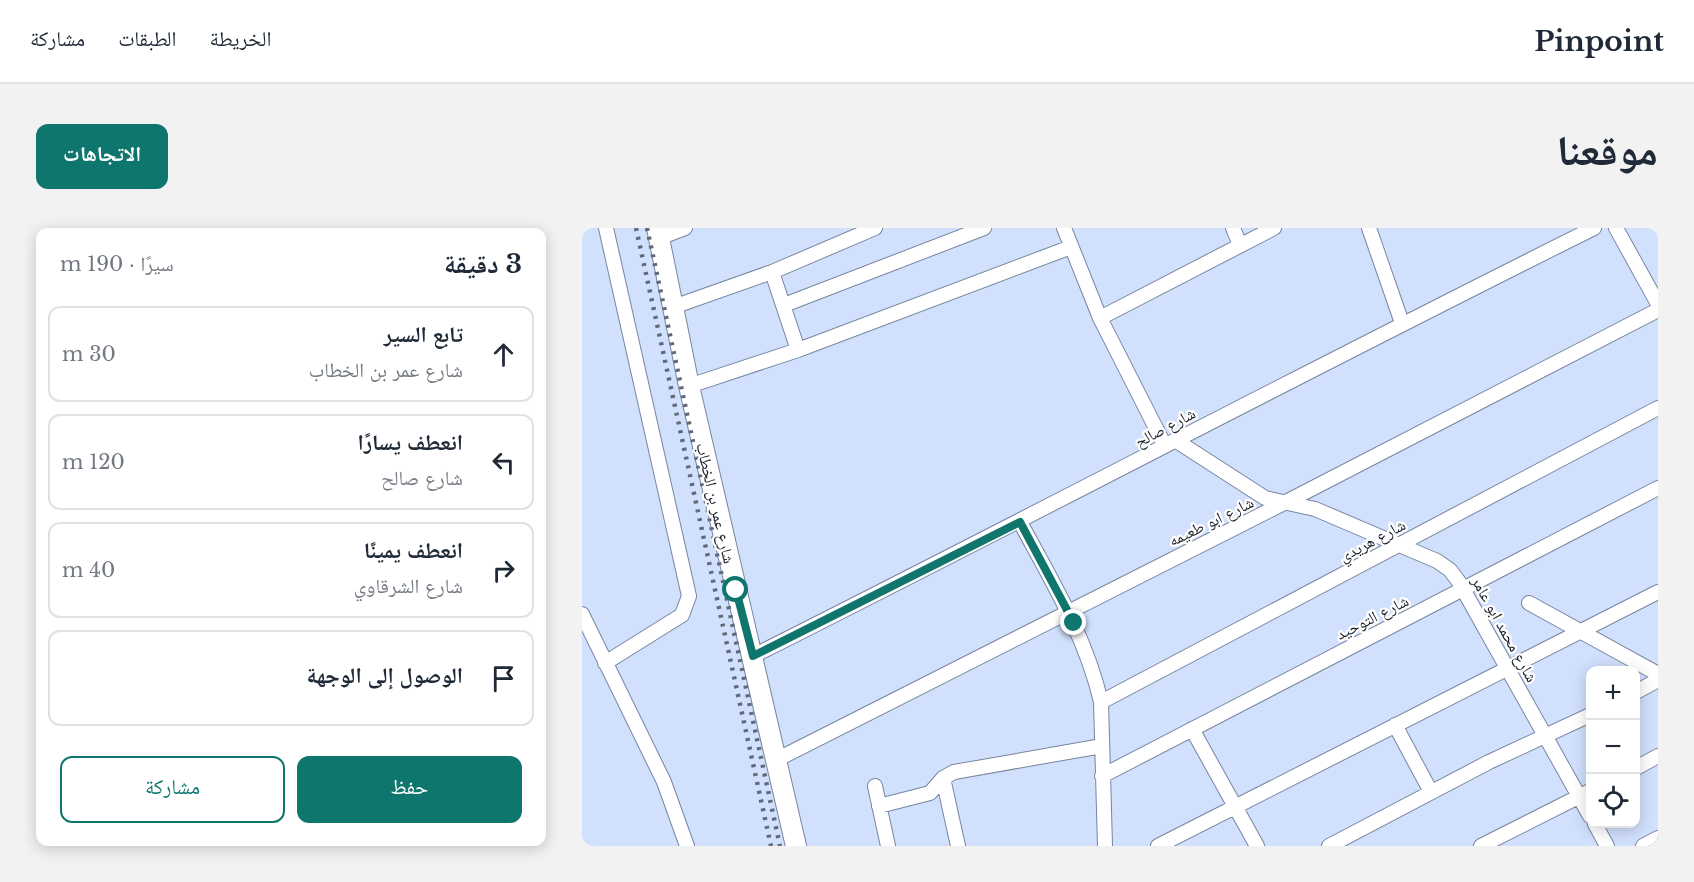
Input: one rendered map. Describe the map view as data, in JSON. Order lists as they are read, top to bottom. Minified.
{"streets":{"main road":["شارع عمر بن الخطاب"],"street":["شارع صالح","شارع ابو طعيمه","شارع هريدي","شارع التوحيد","شارع محمد ابو عامر"]},"crossings":[["شارع صالح","شارع عمر بن الخطاب"],["شارع صالح","شارع محمد ابو عامر"],["شارع عمر بن الخطاب","شارع ابو طعيمه"],["شارع ابو طعيمه","شارع محمد ابو عامر"],["شارع هريدي","شارع محمد ابو عامر"],["شارع التوحيد","شارع محمد ابو عامر"]],"page":{"header":"Pinpoint","nav":["الخريطة","الطبقات","مشاركة"],"title":"موقعنا","buttons":["الاتجاهات",["حفظ","مشاركة"]],"heading":["3 دقيقة","سيرًا · 190 m"],"list":[["تابع السير","شارع عمر بن الخطاب","30 m"],["انعطف يسارًا","شارع صالح","120 m"],["انعطف يمينًا","شارع الشرقاوي","40 m"],"الوصول إلى الوجهة"],"map_buttons":["+","−"]}}
